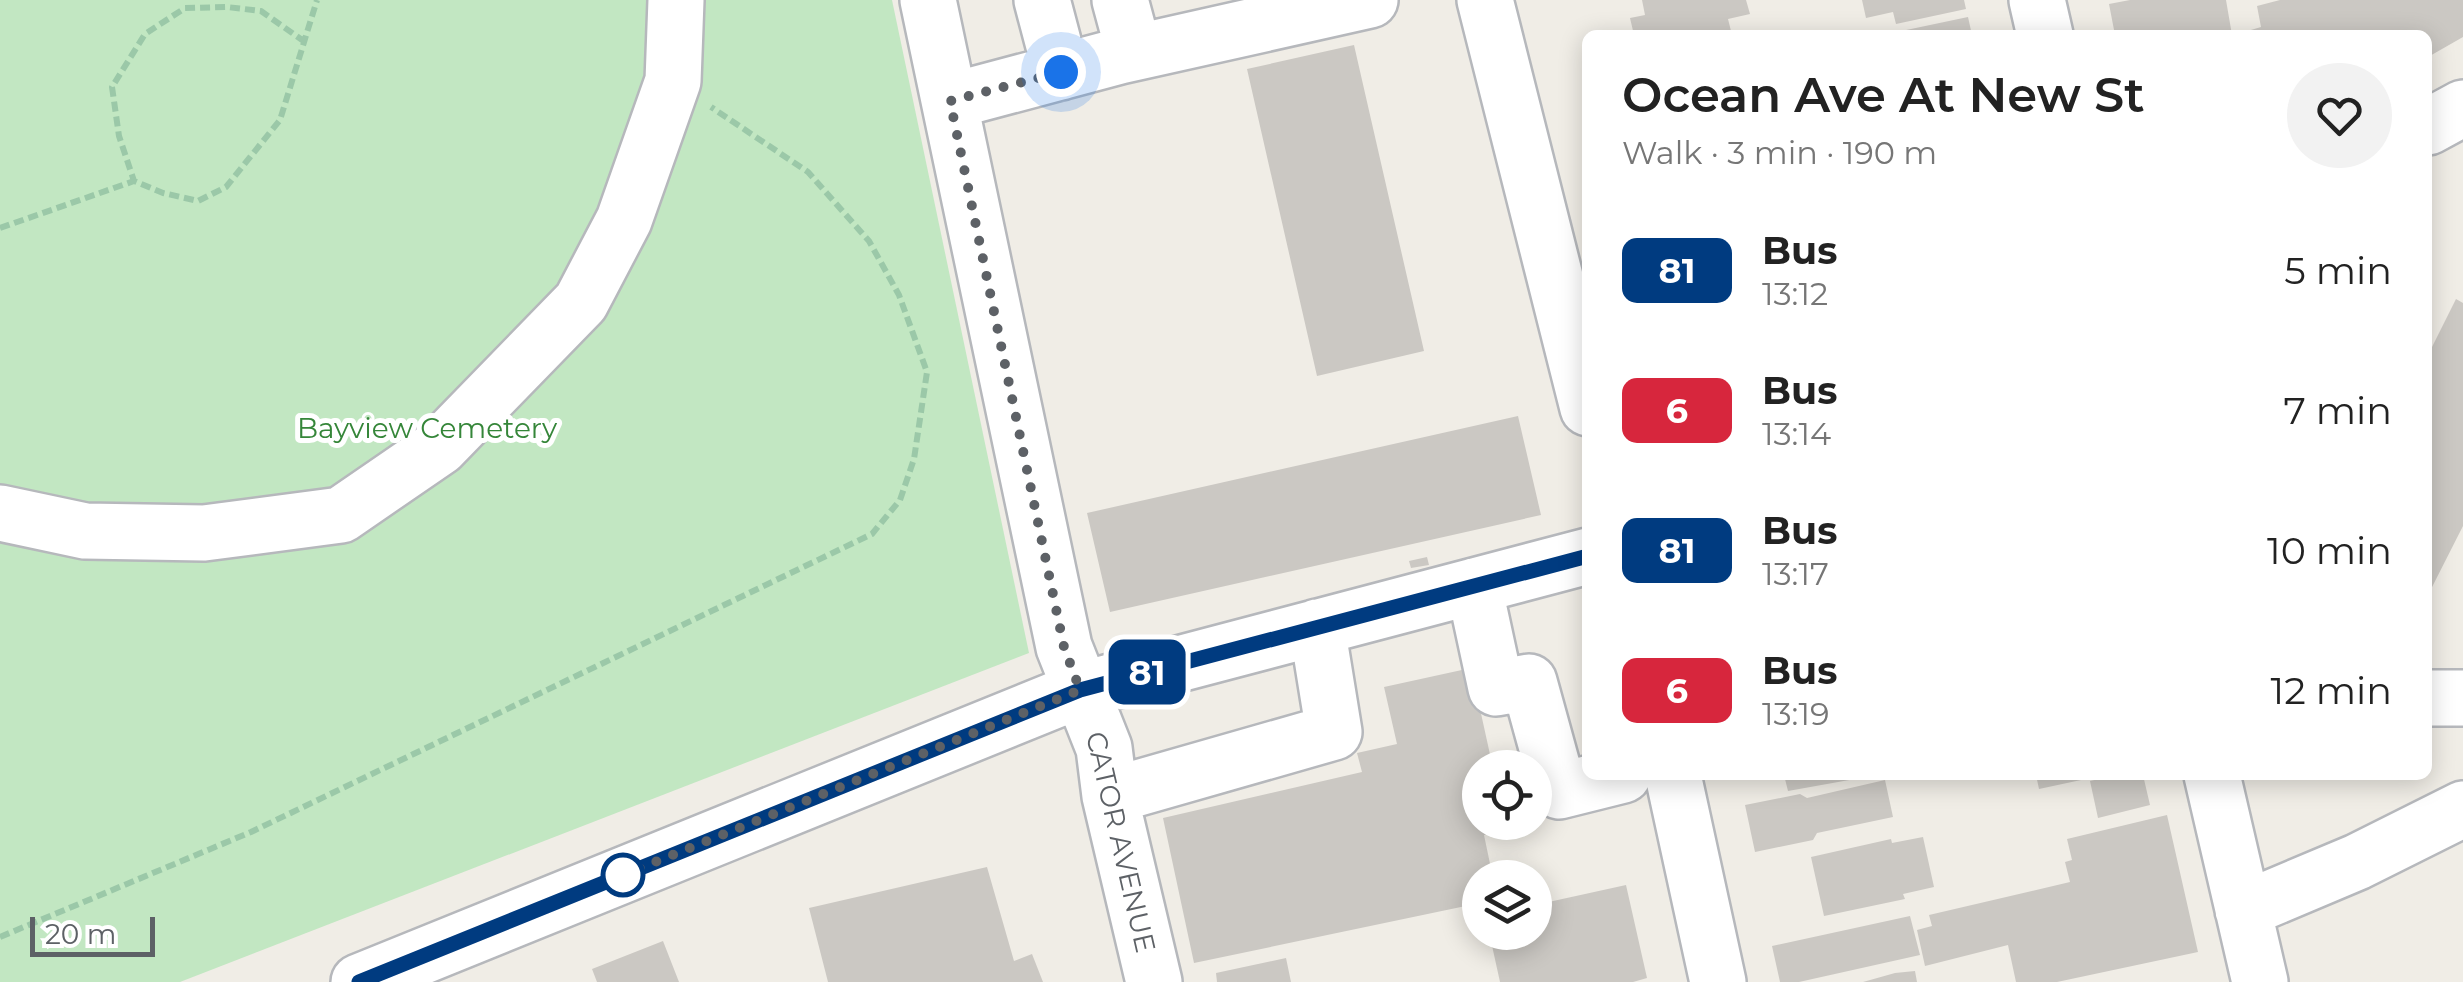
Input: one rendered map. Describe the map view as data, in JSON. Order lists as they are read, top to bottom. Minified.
{"streets":{"street":["CATOR AVENUE"]},"parks":["Bayview Cemetery"],"lines":["bus line 81"],"scale_bar":"20 m","page":{"on_map":"81","heading":["Ocean Ave At New St","Walk · 3 min · 190 m"],"list":[{"mark":"81","name":"Bus","note":"13:12","value":"5 min"},{"mark":"6","name":"Bus","note":"13:14","value":"7 min"},{"mark":"81","name":"Bus","note":"13:17","value":"10 min"},{"mark":"6","name":"Bus","note":"13:19","value":"12 min"}],"scale":"20 m"}}
